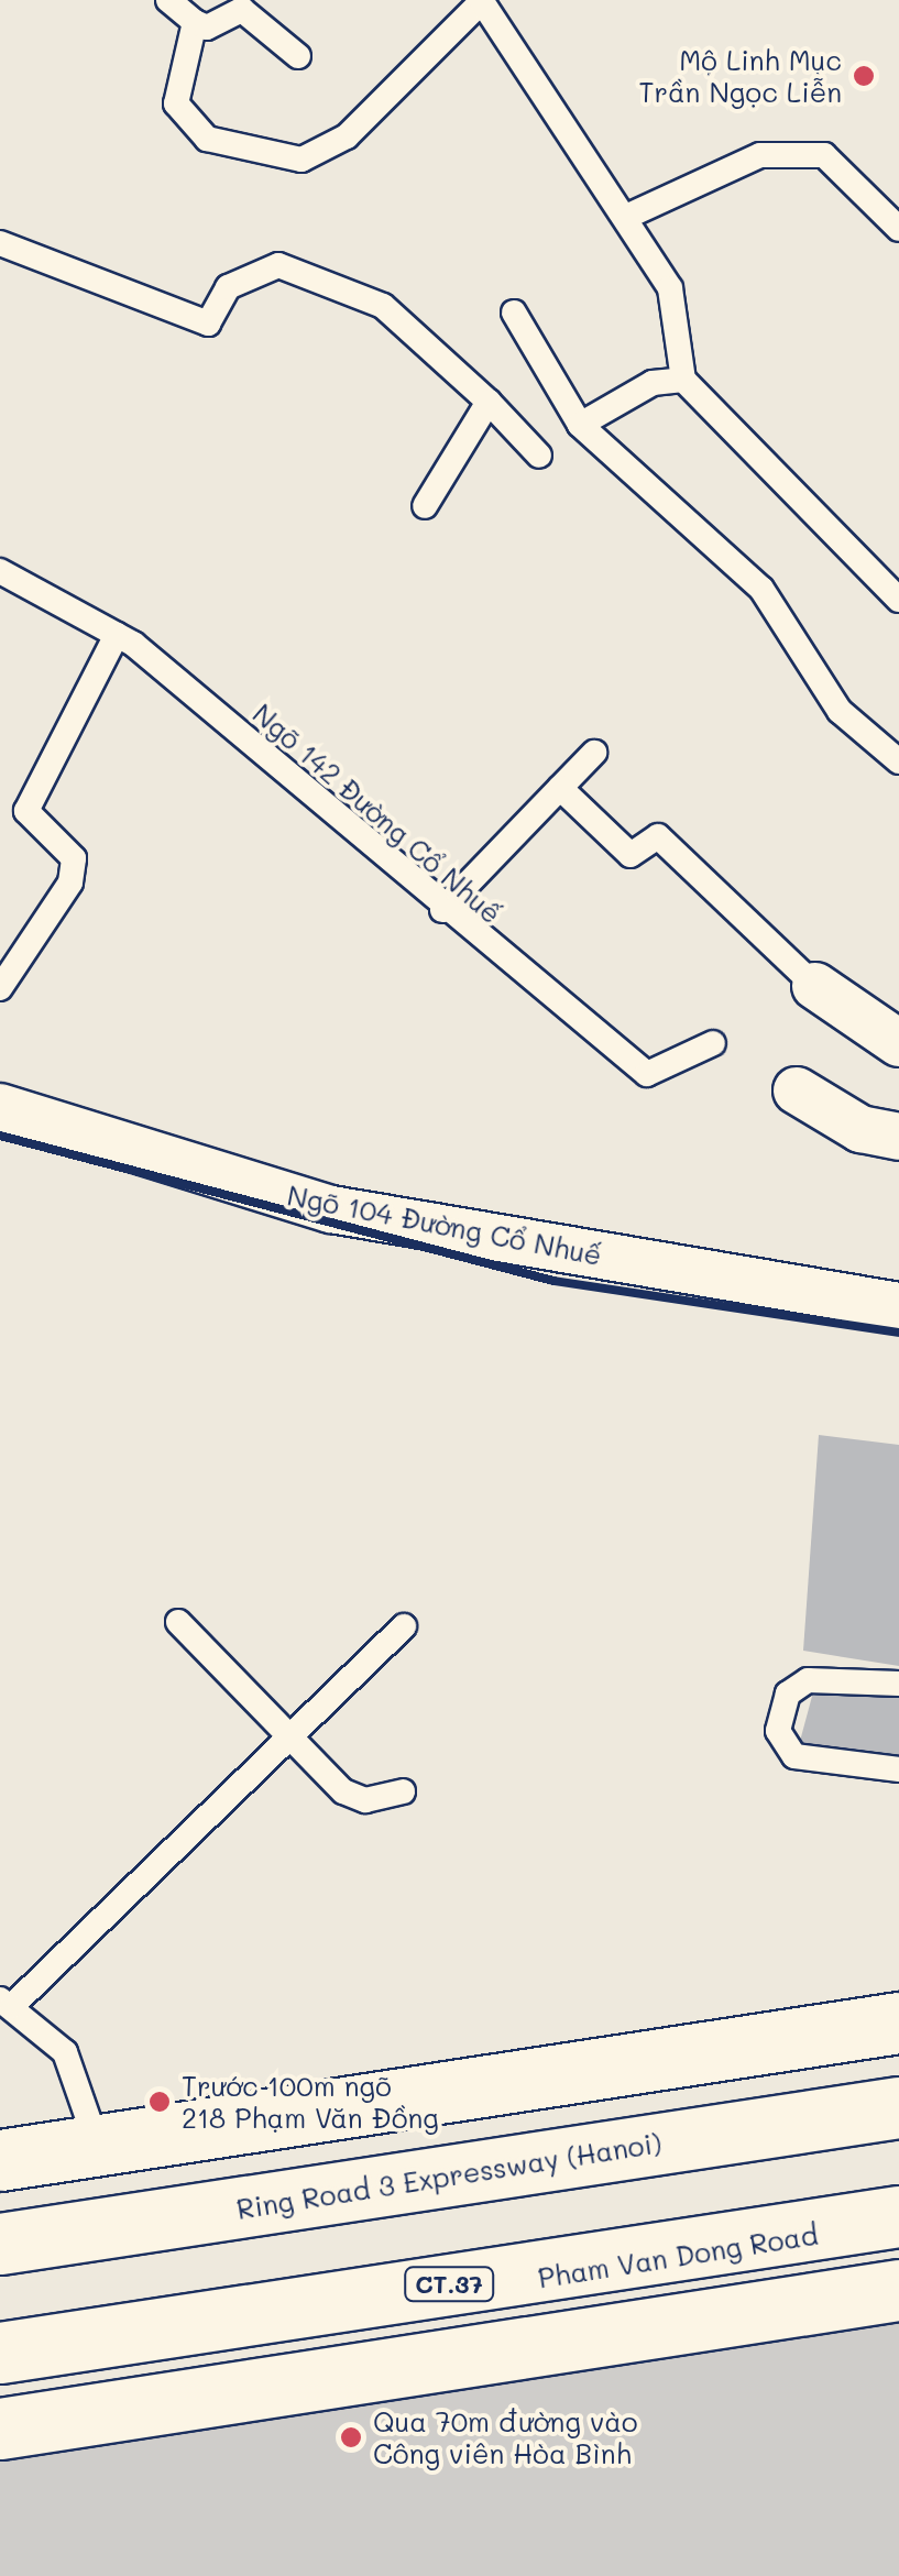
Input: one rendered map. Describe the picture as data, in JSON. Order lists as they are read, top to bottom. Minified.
{"streets":{"main road":["Ring Road 3 Expressway (Hanoi)","Pham Van Dong Road","CT.37"],"street":["Ngõ 104 Đường Cổ Nhuế"],"lane":["Ngõ 142 Đường Cổ Nhuế"]},"crossings":[["Pham Van Dong Road","CT.37"]],"places":["Mộ Linh Mục Trần Ngọc Liễn","Trước 100m ngõ 218 Phạm Văn Đồng","Qua 70m đường vào Công viên Hòa Bình"]}
